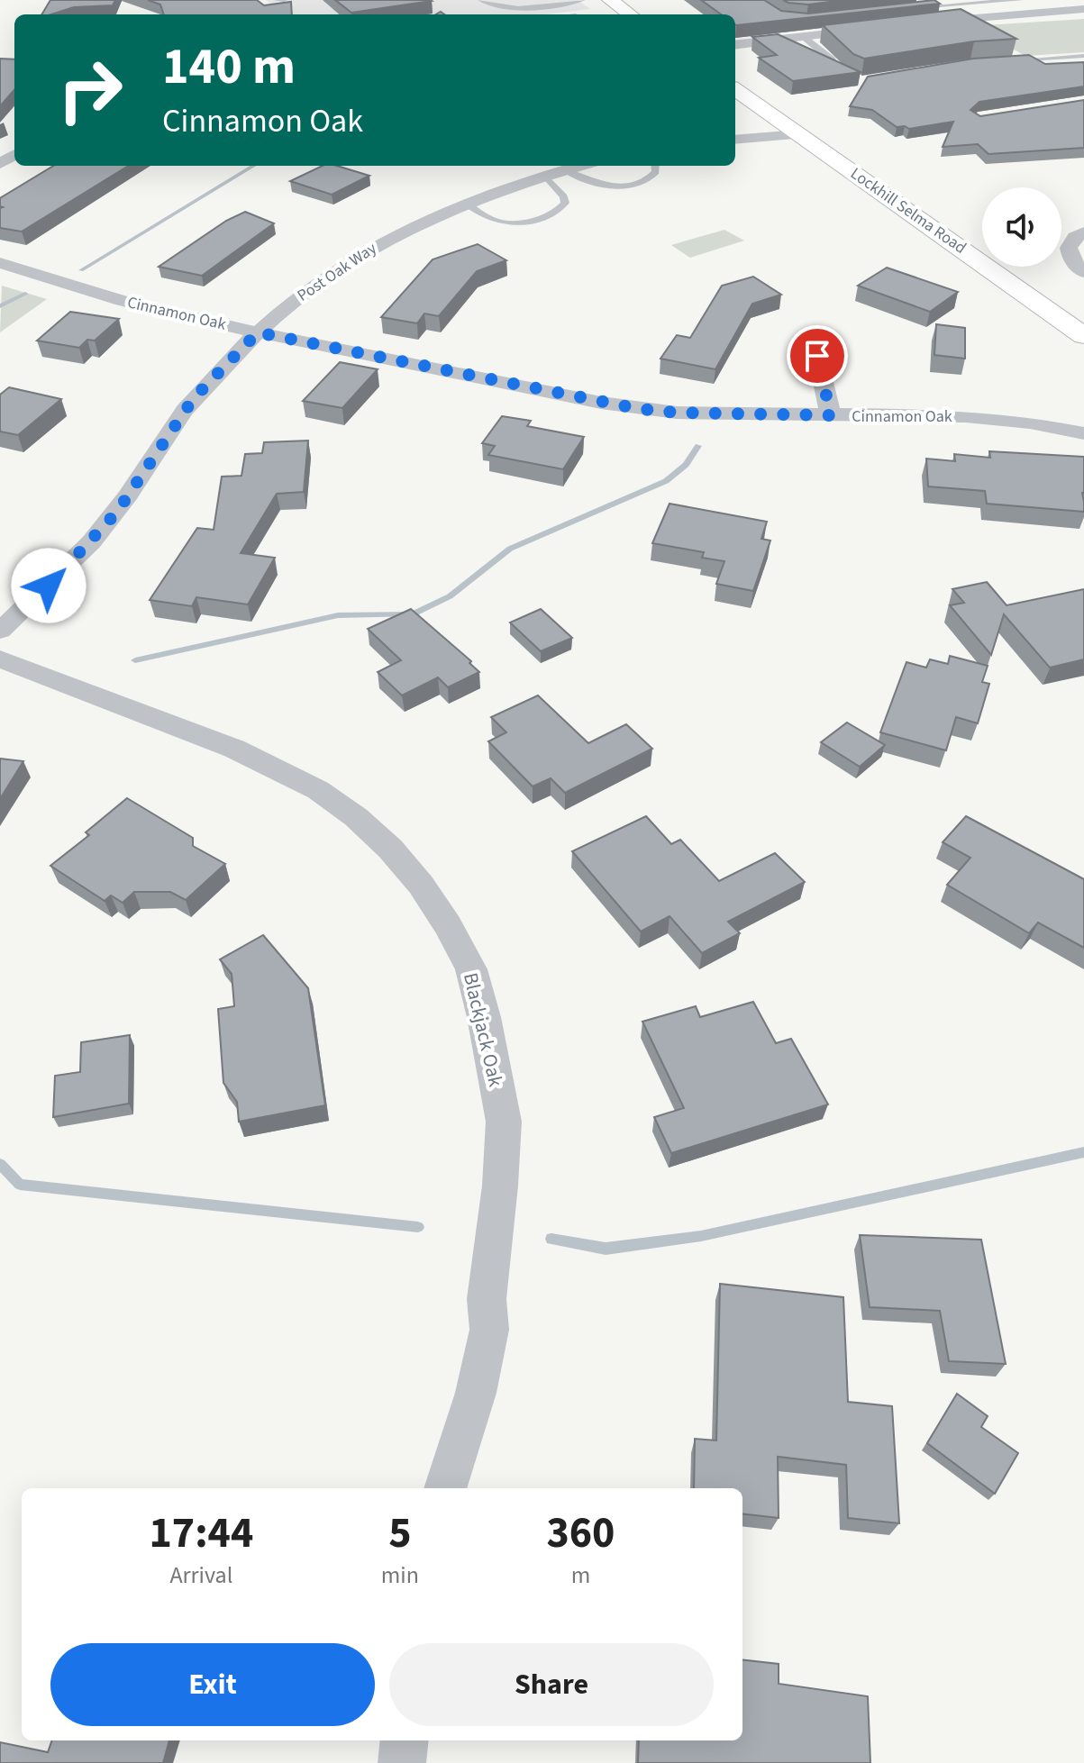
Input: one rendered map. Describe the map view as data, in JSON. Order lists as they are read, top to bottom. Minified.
{"streets":{"main road":["Lockhill Selma Road"],"street":["Post Oak Way","Cinnamon Oak","Blackjack Oak"]},"crossings":[["Post Oak Way","Cinnamon Oak"]],"page":{"turn":["140 m","Cinnamon Oak"],"eta":["17:44","Arrival","5","min","360","m"],"buttons":["Exit","Share"]}}
